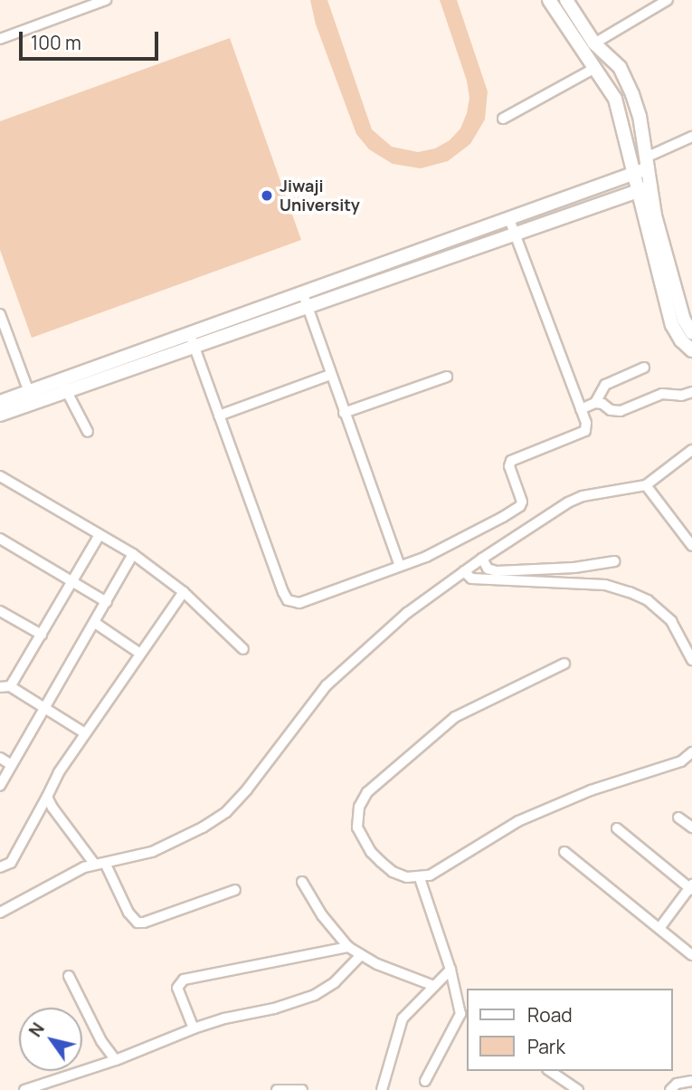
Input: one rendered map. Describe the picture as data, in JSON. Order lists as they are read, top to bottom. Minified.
{"places":["Jiwaji University"],"legend":["Road","Park"],"scale_bar":"100 m","north":"top left"}
